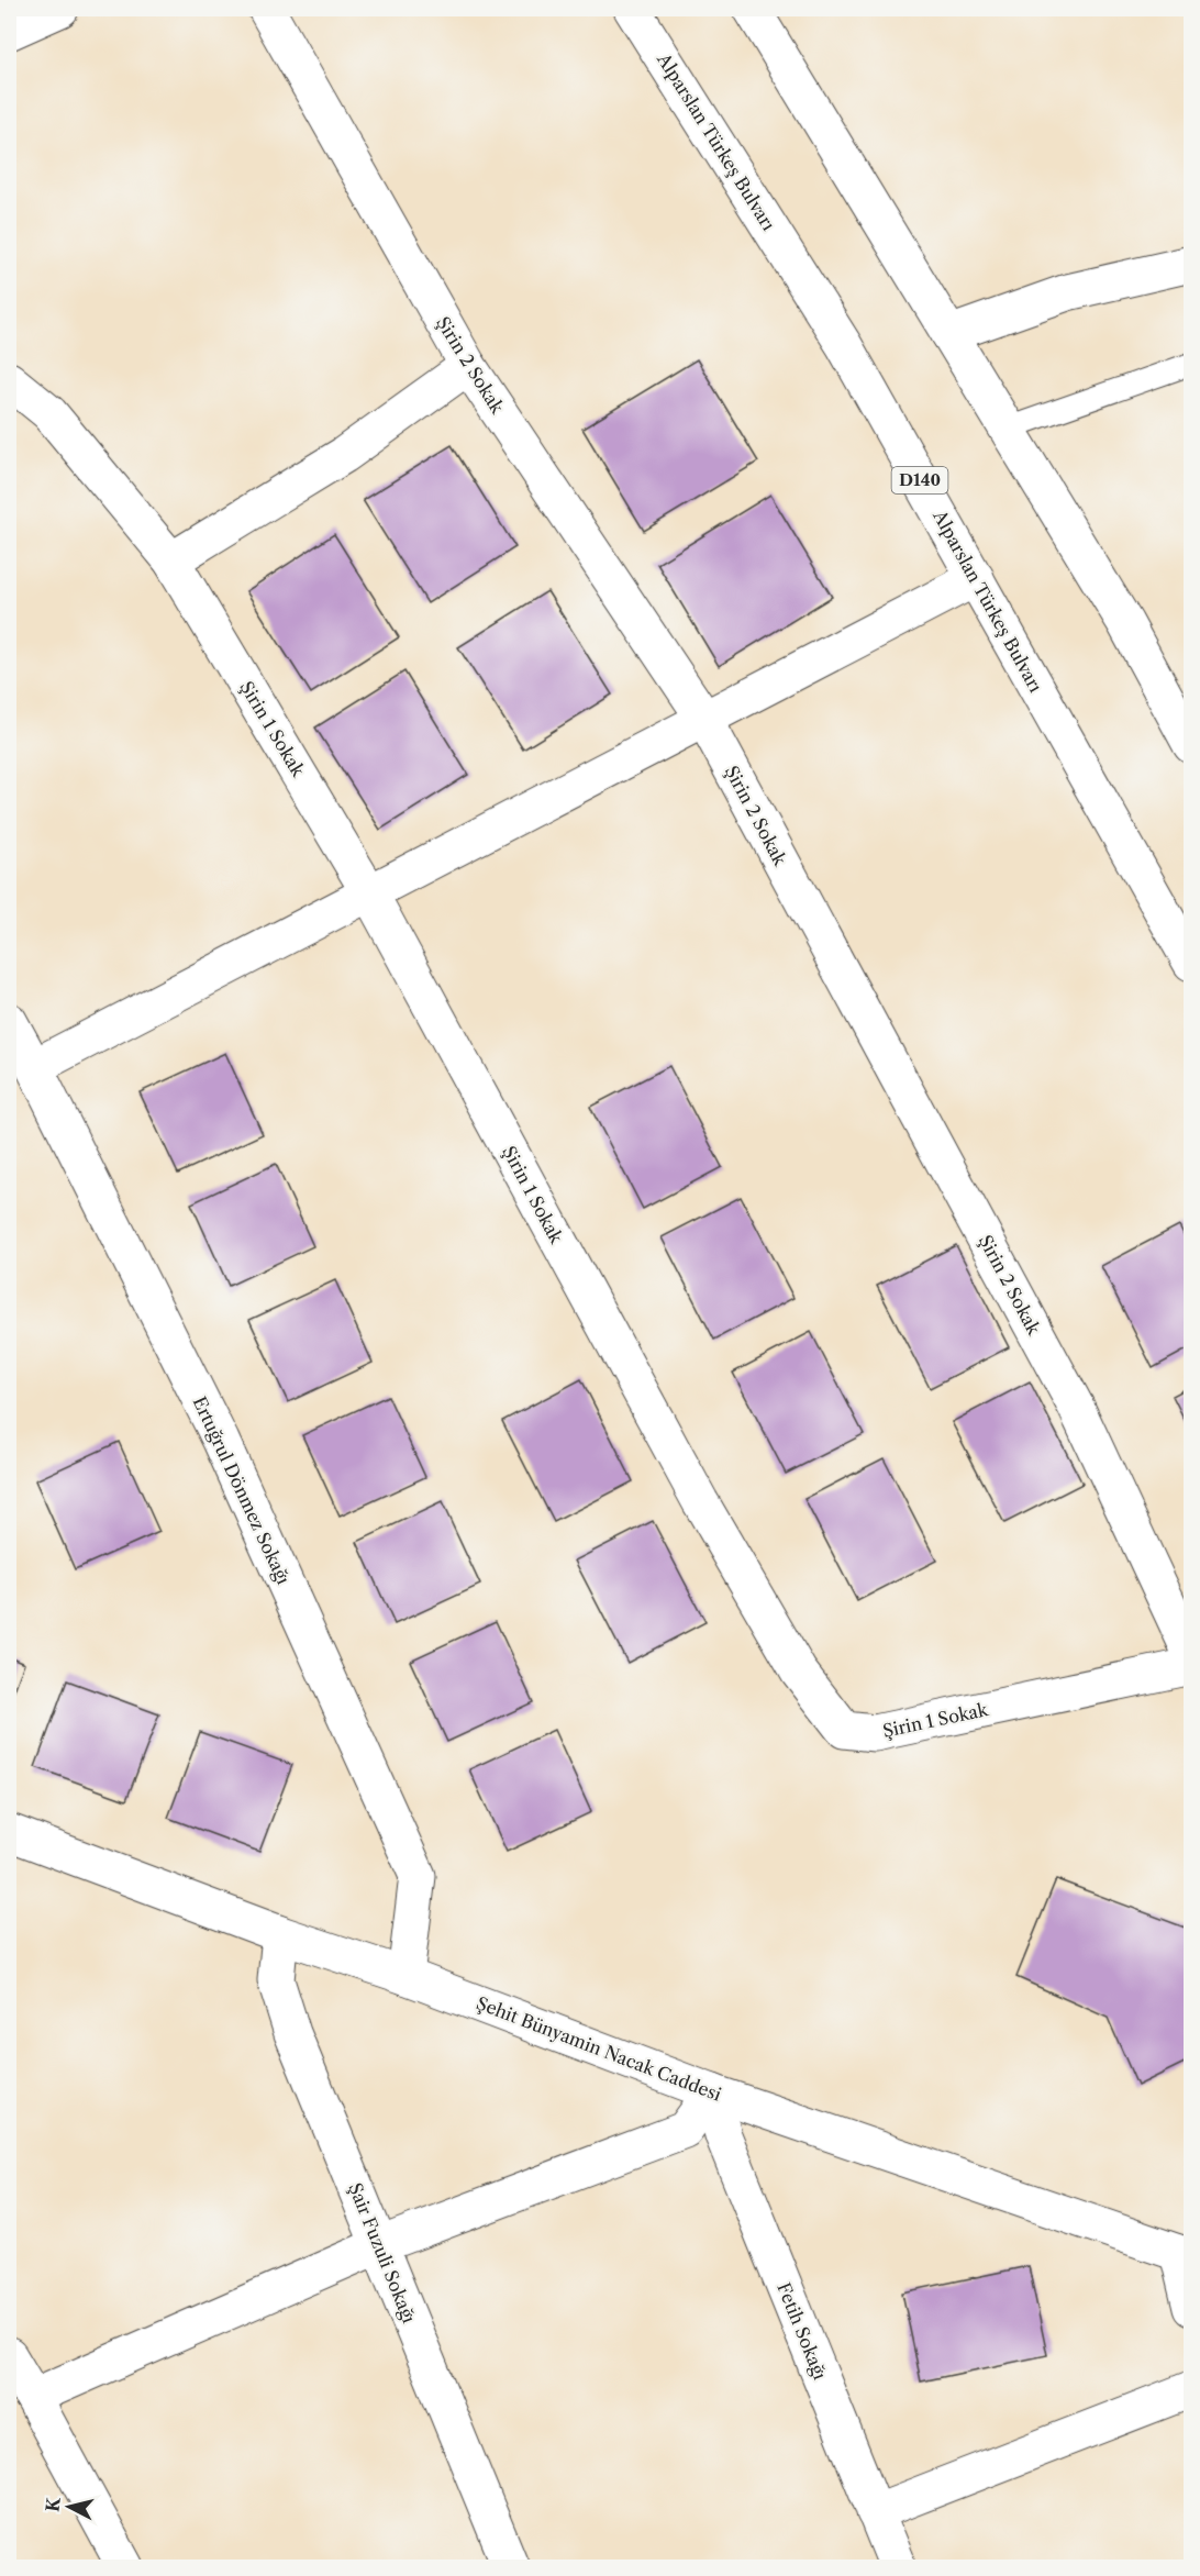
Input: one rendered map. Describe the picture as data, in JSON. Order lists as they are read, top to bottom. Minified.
{"streets":{"main road":["Alparslan Türkeş Bulvarı","Şirin 2 Sokak","D140","Şirin 1 Sokak","Ertuğrul Dönmez Sokağı","Şehit Bünyamin Nacak Caddesi","Şair Fuzuli Sokağı","Fetih Sokağı"]},"crossings":[["Ertuğrul Dönmez Sokağı","Şehit Bünyamin Nacak Caddesi"],["Şehit Bünyamin Nacak Caddesi","Şair Fuzuli Sokağı"],["Şehit Bünyamin Nacak Caddesi","Fetih Sokağı"]],"north":"left"}
